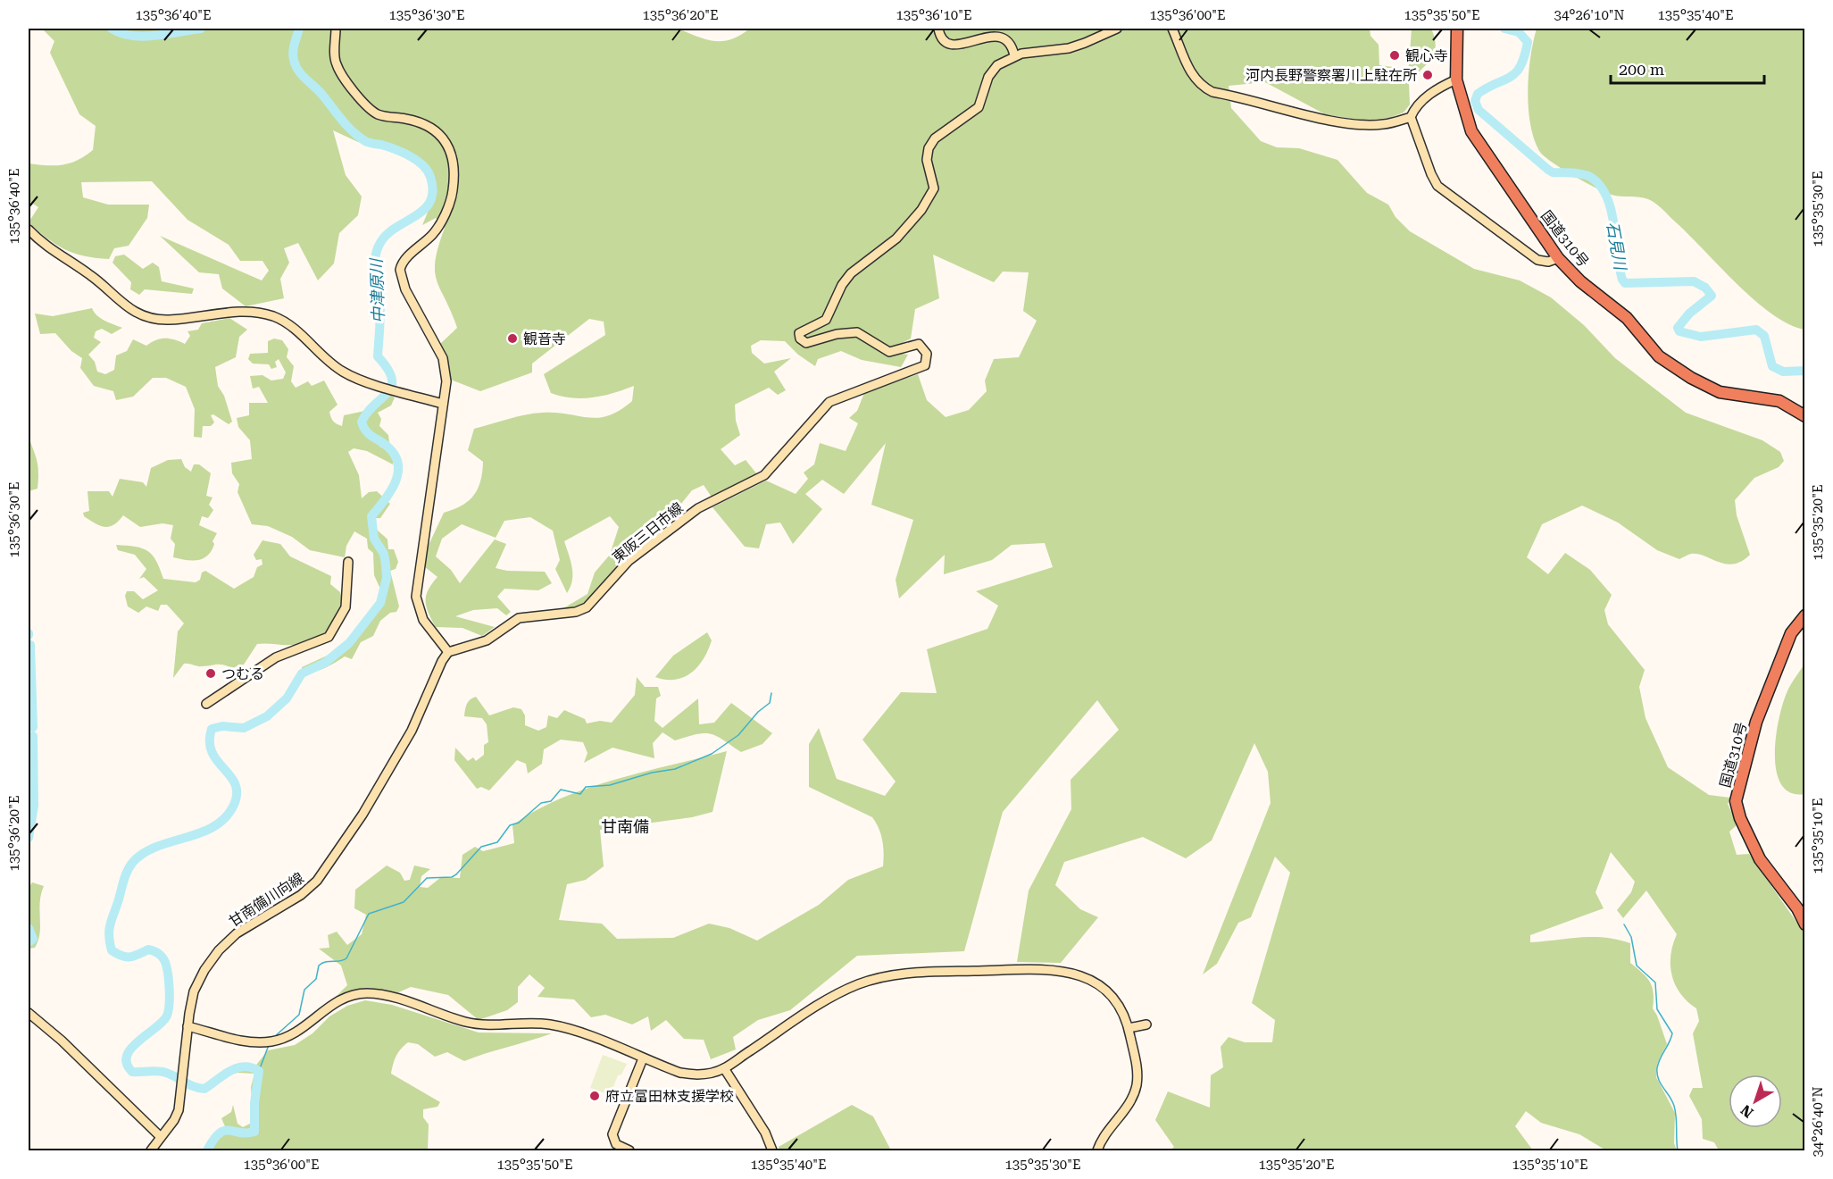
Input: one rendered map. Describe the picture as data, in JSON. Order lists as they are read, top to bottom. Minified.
{"streets":{"highway":["国道310号"],"main road":["東阪三日市線","甘南備川向線"]},"crossings":[["東阪三日市線","甘南備川向線"]],"districts":["甘南備"],"water":["石見川","中津原川"],"places":["観心寺","河内長野警察署川上駐在所","観音寺","つむる","府立富田林支援学校"],"scale_bar":"200 m","north":"bottom left","coordinates":["135°36'40\"E","135°36'30\"E","135°36'20\"E","135°36'10\"E","135°36'00\"E","135°35'50\"E","34°26'10\"N","135°35'40\"E","135°35'30\"E","135°35'20\"E","135°35'10\"E","34°26'40\"N"]}
